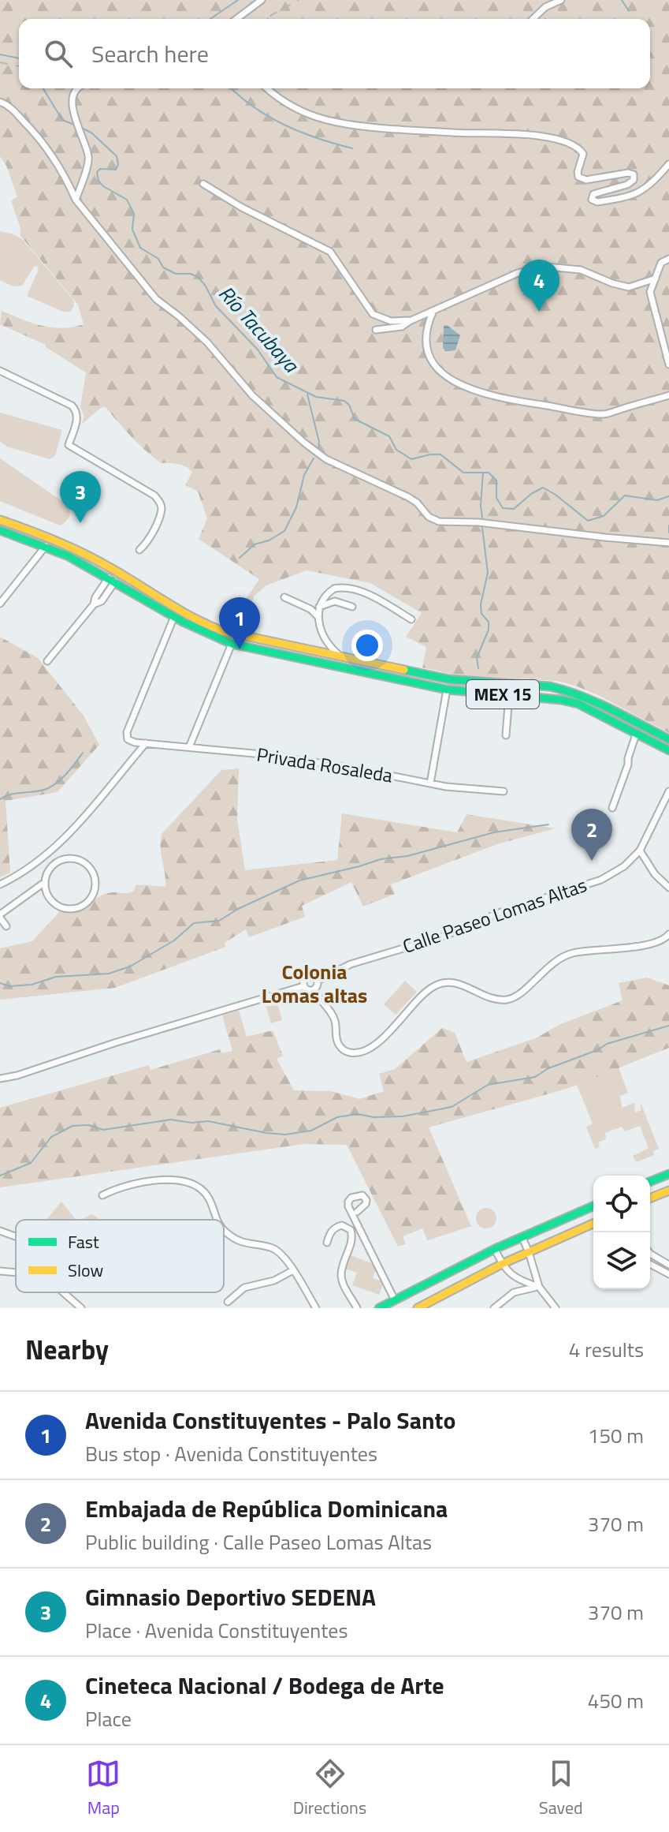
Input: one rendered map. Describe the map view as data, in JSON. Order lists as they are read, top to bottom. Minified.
{"streets":{"main road":["MEX 15"],"street":["Privada Rosaleda","Calle Paseo Lomas Altas"]},"districts":["Colonia Lomas altas"],"water":["Río Tacubaya"],"legend":["Fast","Slow"],"page":{"search":"Search here","pins":["4","3","1","2"],"heading":["Nearby","4 results"],"list":[{"mark":"1","name":"Avenida Constituyentes - Palo Santo","note":"Bus stop · Avenida Constituyentes","value":"150 m"},{"mark":"2","name":"Embajada de República Dominicana","note":"Public building · Calle Paseo Lomas Altas","value":"370 m"},{"mark":"3","name":"Gimnasio Deportivo SEDENA","note":"Place · Avenida Constituyentes","value":"370 m"},{"mark":"4","name":"Cineteca Nacional / Bodega de Arte","note":"Place","value":"450 m"}],"nav":["Map","Directions","Saved"]}}
